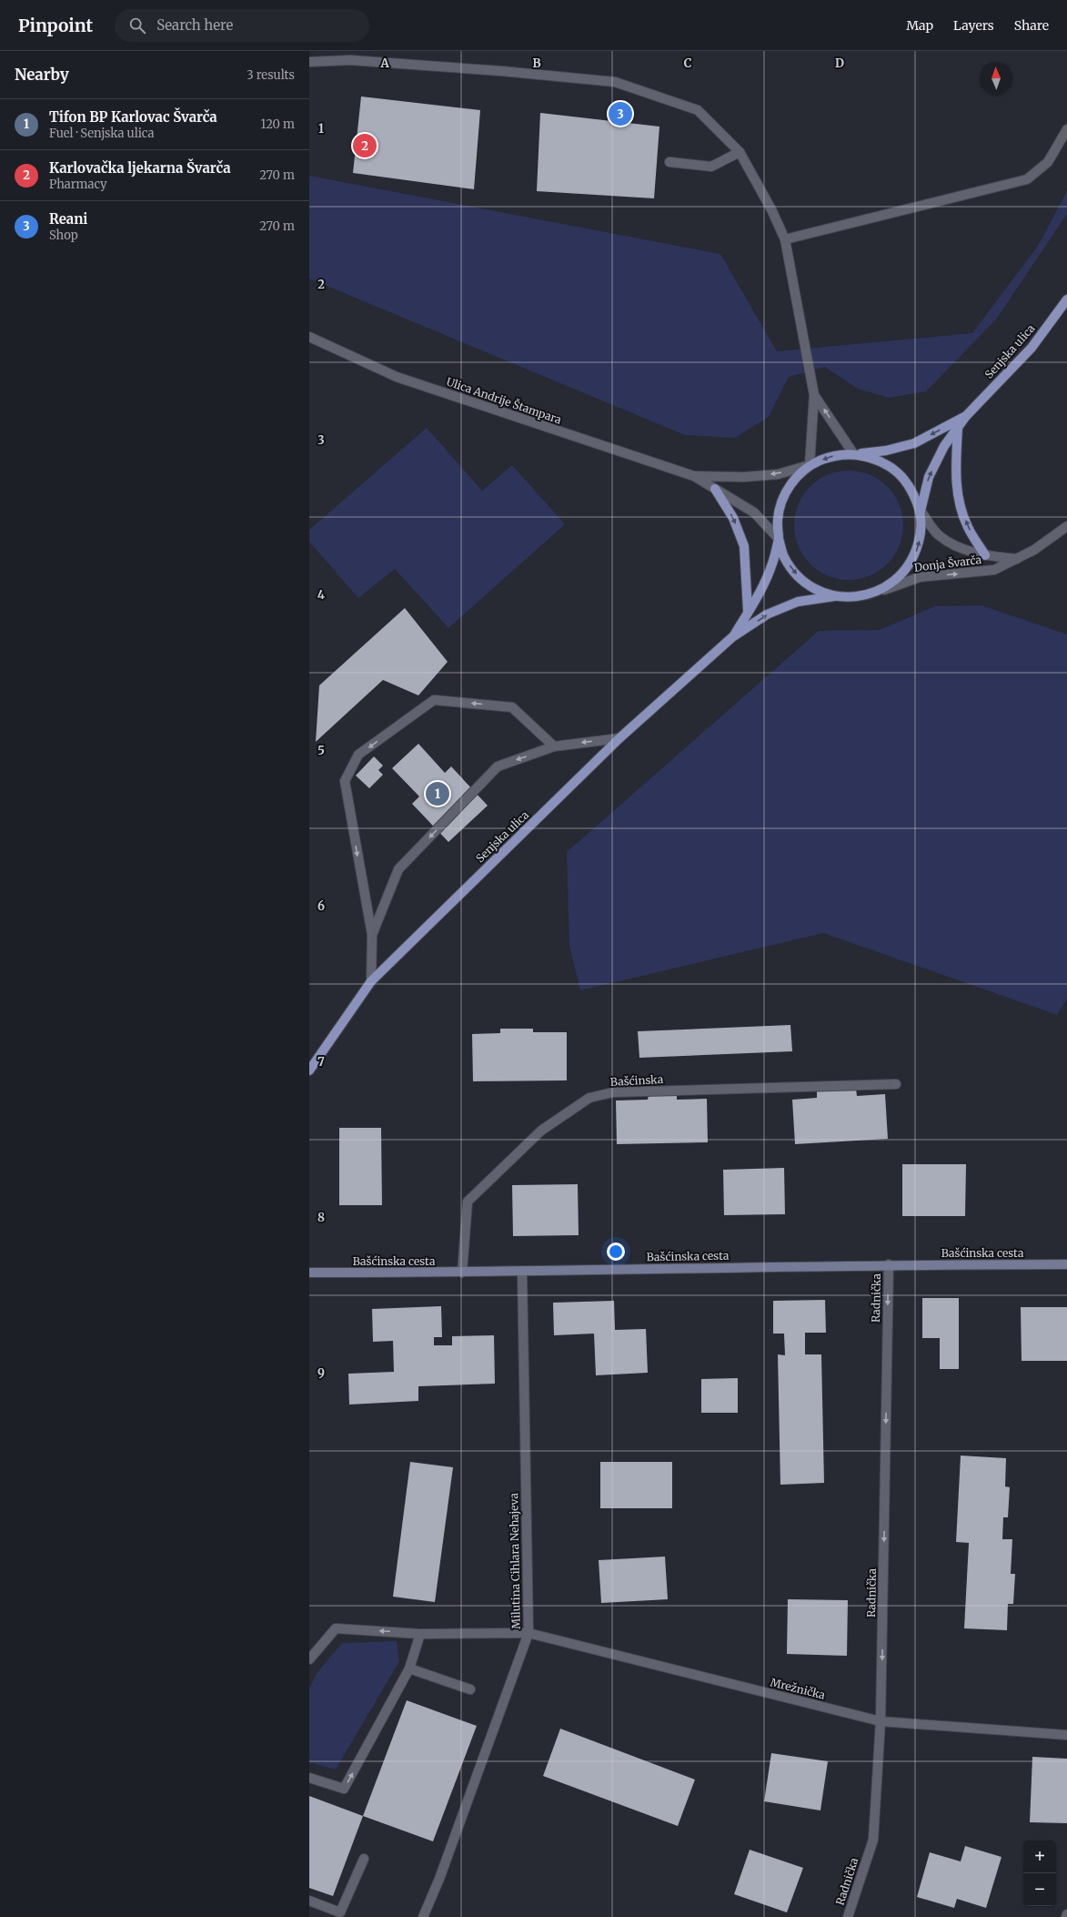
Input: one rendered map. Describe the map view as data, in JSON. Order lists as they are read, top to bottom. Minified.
{"streets":{"main road":["Senjska ulica"],"street":["Ulica Andrije Štampara","Donja Švarča","Bašćinska","Bašćinska cesta","Radnička","Milutina Cihlara Nehajeva","Mrežnička"]},"crossings":[["Senjska ulica","Ulica Andrije Štampara"],["Senjska ulica","Donja Švarča"],["Bašćinska","Bašćinska cesta"],["Bašćinska cesta","Radnička"],["Bašćinska cesta","Milutina Cihlara Nehajeva"],["Radnička","Mrežnička"],["Milutina Cihlara Nehajeva","Mrežnička"]],"one_way":["Donja Švarča","Radnička"],"north":"top","page":{"header":"Pinpoint","search":"Search here","nav":["Map","Layers","Share"],"heading":["Nearby","3 results"],"list":[{"mark":"1","name":"Tifon BP Karlovac Švarča","note":"Fuel · Senjska ulica","value":"120 m"},{"mark":"2","name":"Karlovačka ljekarna Švarča","note":"Pharmacy","value":"270 m"},{"mark":"3","name":"Reani","note":"Shop","value":"270 m"}],"pins":["3","2","1"],"map_buttons":["+","−"]},"grid":{"columns":["A","B","C","D"],"rows":["1","2","3","4","5","6","7","8","9"]}}
